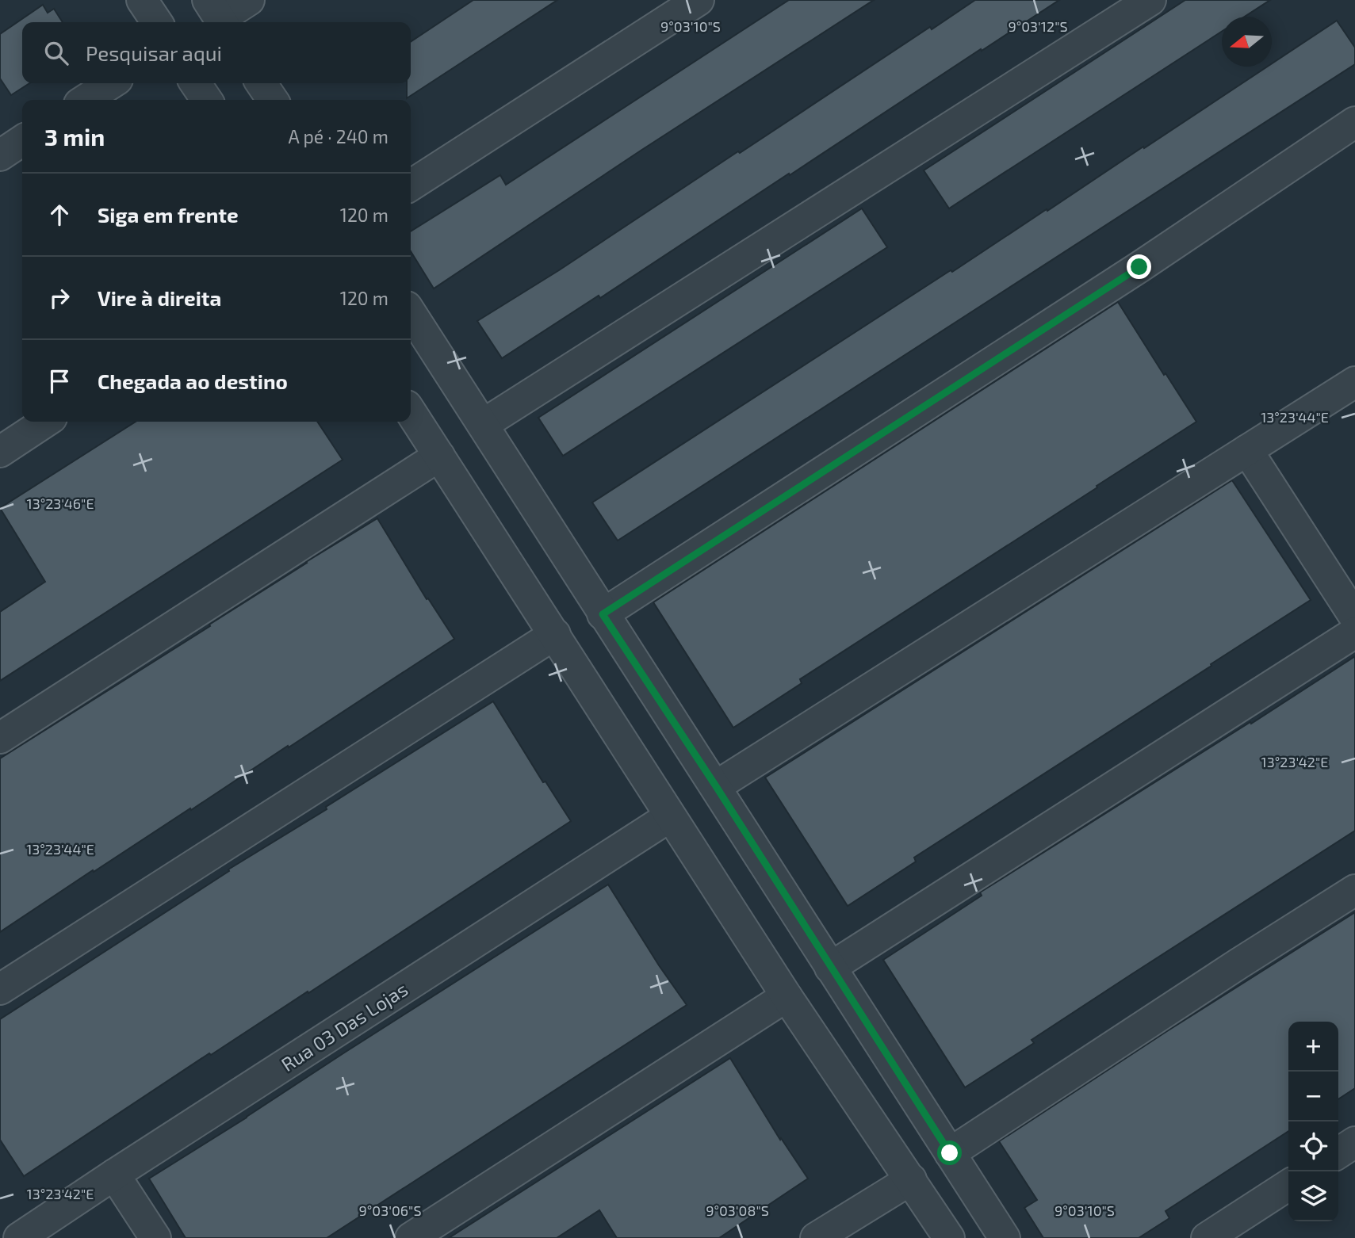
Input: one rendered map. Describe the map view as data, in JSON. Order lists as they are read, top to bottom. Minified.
{"streets":{"street":["Rua 03 Das Lojas"]},"north":"left","page":{"search":"Pesquisar aqui","heading":["3 min","A pé · 240 m"],"list":[["Siga em frente","120 m"],["Vire à direita","120 m"],"Chegada ao destino"],"map_buttons":["+","−"]},"coordinates":["9°03'10\"S","9°03'12\"S","13°23'44\"E","13°23'46\"E","13°23'42\"E","9°03'06\"S","9°03'08\"S"]}
